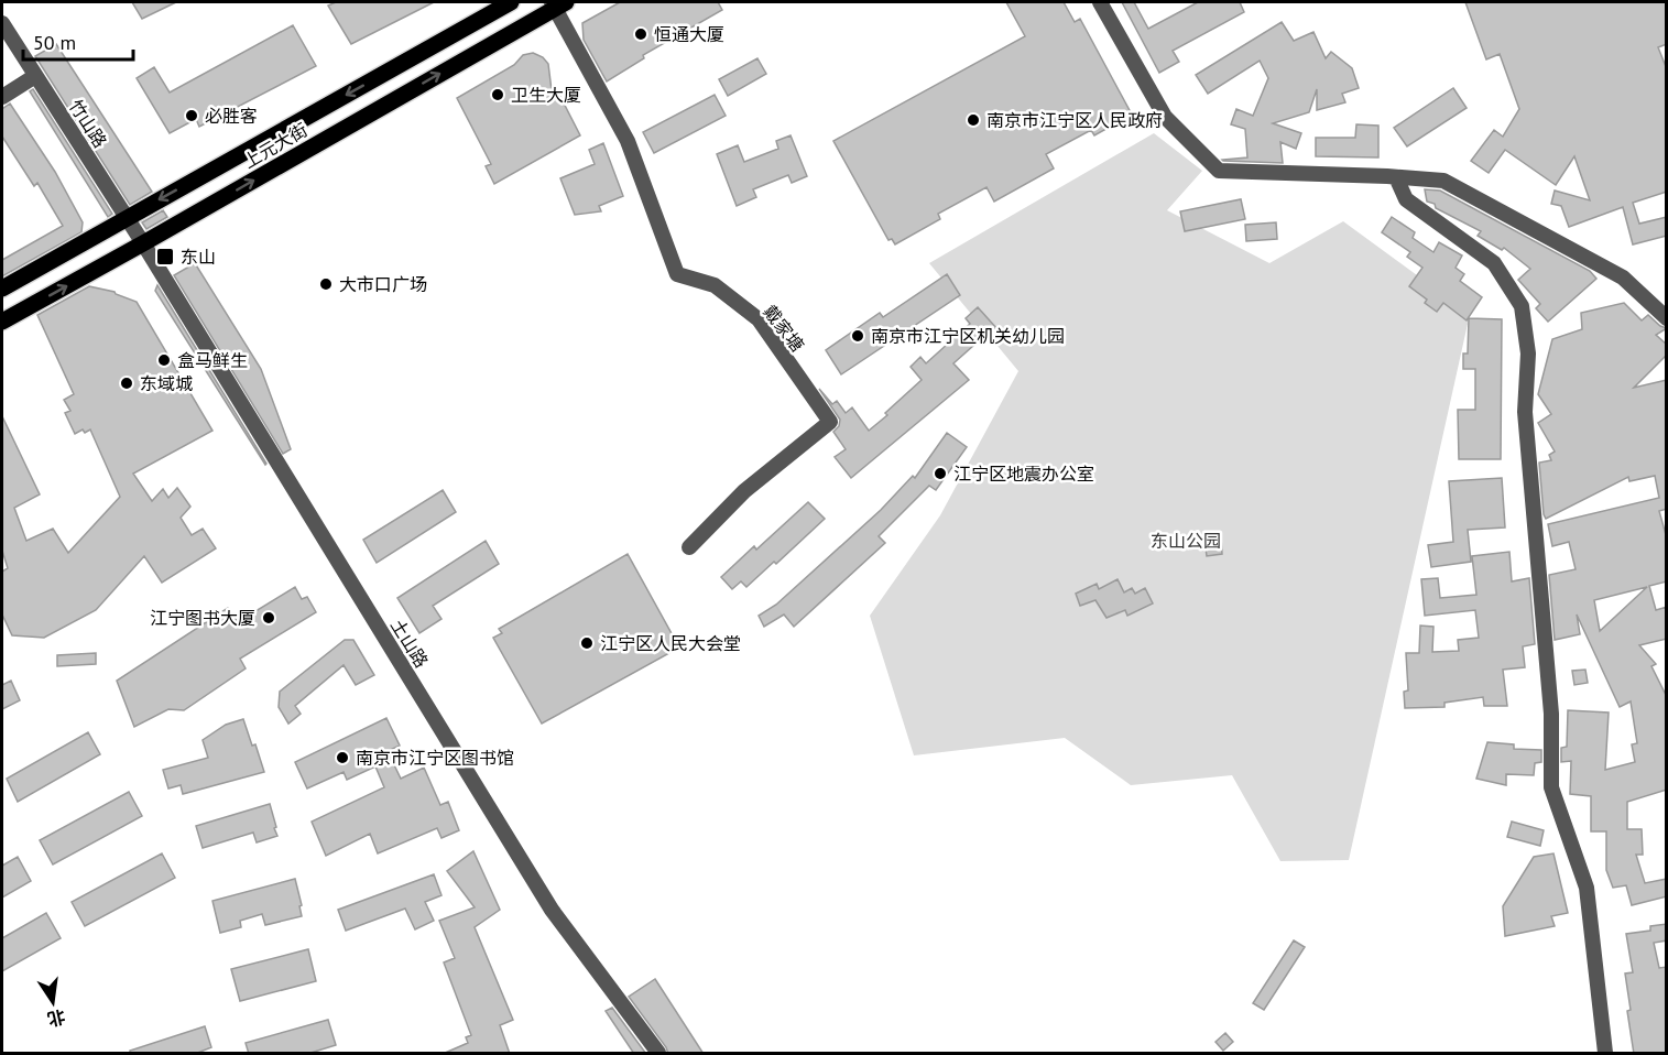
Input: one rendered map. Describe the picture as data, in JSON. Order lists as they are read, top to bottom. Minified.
{"streets":{"main road":["上元大街"],"street":["竹山路","戴家塘","土山路"]},"crossings":[["竹山路","上元大街"],["竹山路","土山路"],["上元大街","戴家塘"],["上元大街","土山路"]],"parks":["东山公园"],"places":{"other":["恒通大厦","卫生大厦","必胜客","南京市江宁区人民政府","大市口广场","南京市江宁区机关幼儿园","盒马鲜生","东域城","江宁区地震办公室","江宁图书大厦","江宁区人民大会堂","南京市江宁区图书馆"],"transit":["东山"]},"scale_bar":"50 m","north":"bottom"}
